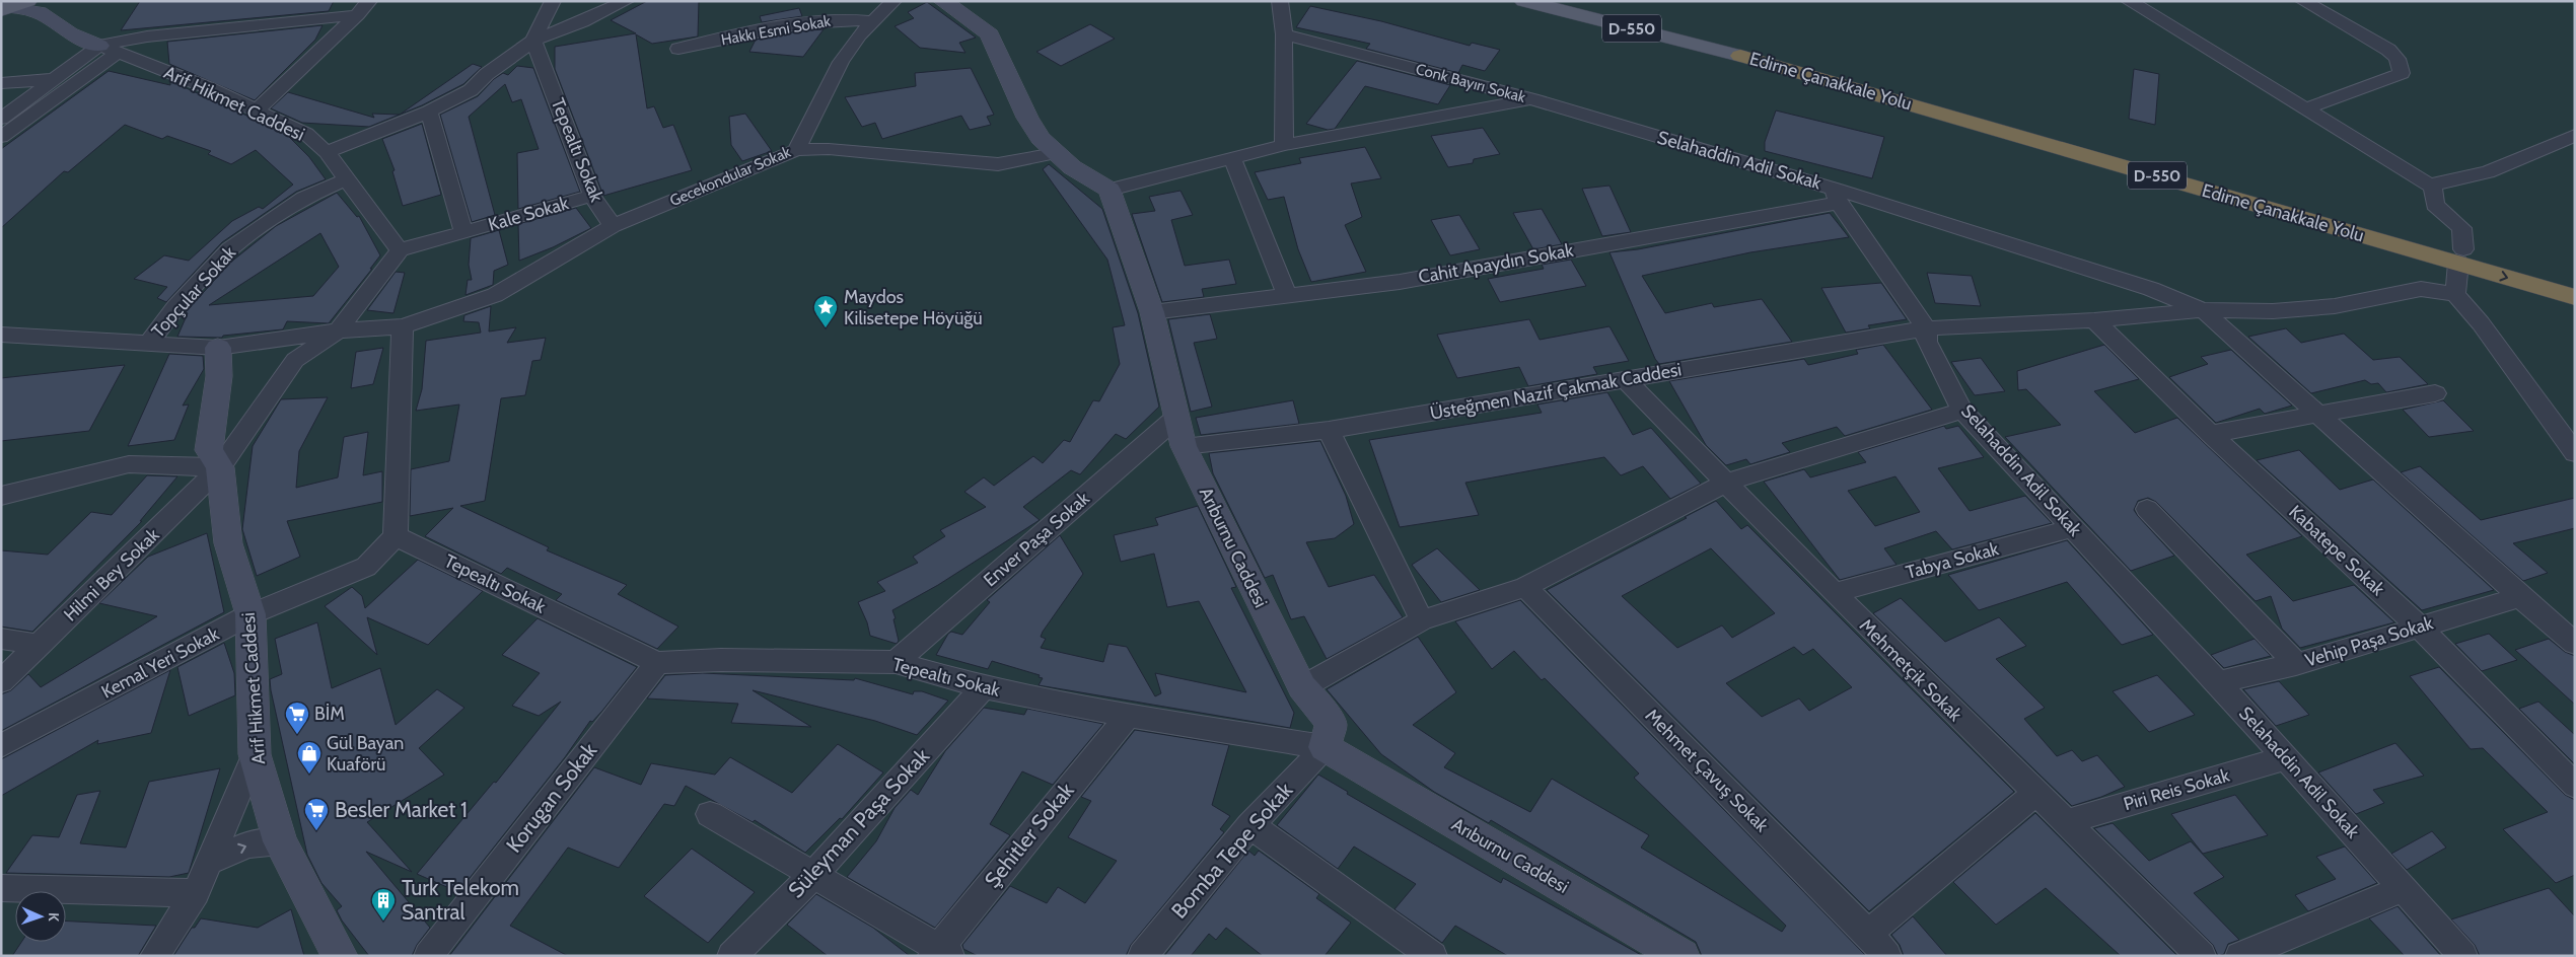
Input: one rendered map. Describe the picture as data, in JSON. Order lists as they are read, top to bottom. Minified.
{"streets":{"highway":["D-550","Edirne Çanakkale Yolu"],"street":["Hakkı Esmi Sokak","Conk Bayırı Sokak","Arif Hikmet Caddesi","Tepealtı Sokak","Selahaddin Adil Sokak","Gecekondular Sokak","Kale Sokak","Cahit Apaydın Sokak","Topçular Sokak","Üsteğmen Nazif Çakmak Caddesi","Enver Paşa Sokak","Arıburnu Caddesi","Kabatepe Sokak","Tabya Sokak","Hilmi Bey Sokak","Vehip Paşa Sokak","Kemal Yeri Sokak","Mehmetçik Sokak","Mehmet Çavuş Sokak","Piri Reis Sokak","Korugan Sokak","Süleyman Paşa Sokak","Şehitler Sokak","Bomba Tepe Sokak"]},"crossings":[["D-550","Edirne Çanakkale Yolu"],["Hakkı Esmi Sokak","Gecekondular Sokak"],["Conk Bayırı Sokak","Selahaddin Adil Sokak"],["Conk Bayırı Sokak","Arıburnu Caddesi"],["Arif Hikmet Caddesi","Kale Sokak"],["Arif Hikmet Caddesi","Topçular Sokak"],["Arif Hikmet Caddesi","Hilmi Bey Sokak"],["Arif Hikmet Caddesi","Kemal Yeri Sokak"],["Tepealtı Sokak","Gecekondular Sokak"],["Tepealtı Sokak","Kale Sokak"],["Tepealtı Sokak","Enver Paşa Sokak"],["Tepealtı Sokak","Arıburnu Caddesi"],["Tepealtı Sokak","Kemal Yeri Sokak"],["Tepealtı Sokak","Korugan Sokak"],["Tepealtı Sokak","Süleyman Paşa Sokak"],["Tepealtı Sokak","Şehitler Sokak"],["Tepealtı Sokak","Bomba Tepe Sokak"],["Selahaddin Adil Sokak","Cahit Apaydın Sokak"],["Selahaddin Adil Sokak","Üsteğmen Nazif Çakmak Caddesi"],["Selahaddin Adil Sokak","Tabya Sokak"],["Selahaddin Adil Sokak","Vehip Paşa Sokak"],["Selahaddin Adil Sokak","Piri Reis Sokak"],["Cahit Apaydın Sokak","Arıburnu Caddesi"],["Üsteğmen Nazif Çakmak Caddesi","Arıburnu Caddesi"],["Üsteğmen Nazif Çakmak Caddesi","Kabatepe Sokak"],["Üsteğmen Nazif Çakmak Caddesi","Mehmetçik Sokak"],["Enver Paşa Sokak","Arıburnu Caddesi"],["Arıburnu Caddesi","Bomba Tepe Sokak"],["Kabatepe Sokak","Vehip Paşa Sokak"],["Tabya Sokak","Mehmetçik Sokak"],["Mehmetçik Sokak","Piri Reis Sokak"]],"places":{"place":["Maydos Kilisetepe Höyüğü"],"supermarket":["BİM","Besler Market 1"],"shop":["Gül Bayan Kuaförü"],"building":["Turk Telekom Santral"]},"north":"right"}
